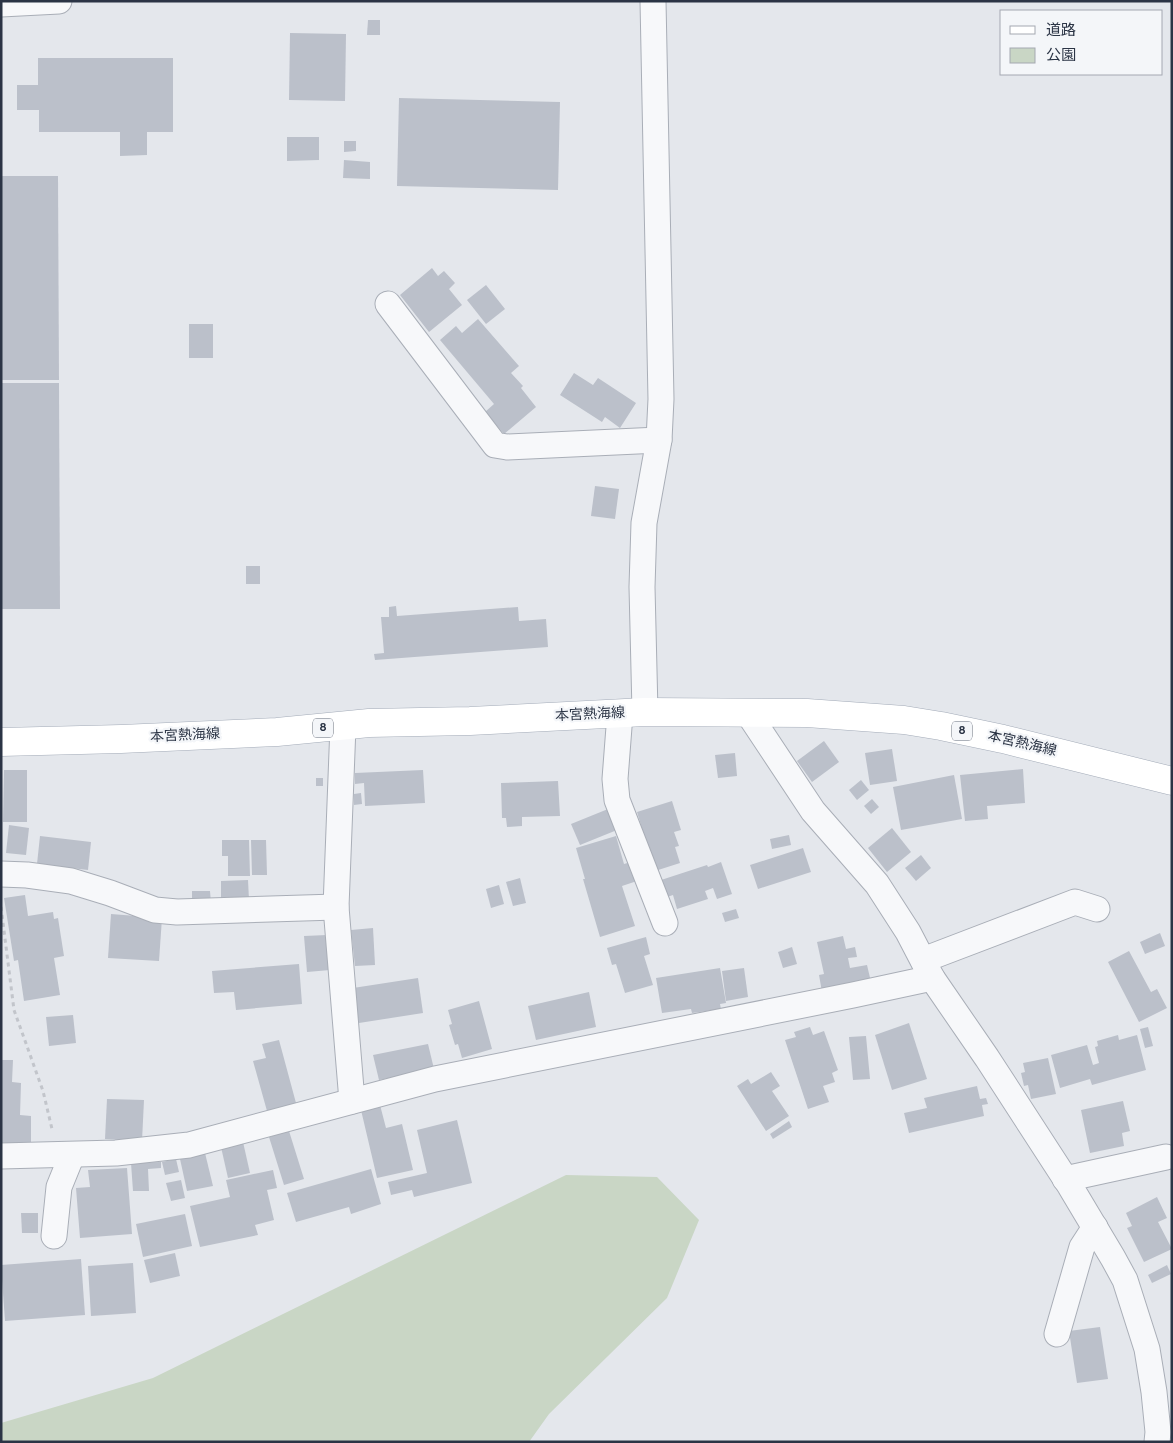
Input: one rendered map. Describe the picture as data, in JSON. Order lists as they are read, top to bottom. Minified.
{"streets":{"main road":["本宮熱海線","8"]},"legend":["道路","公園"]}
